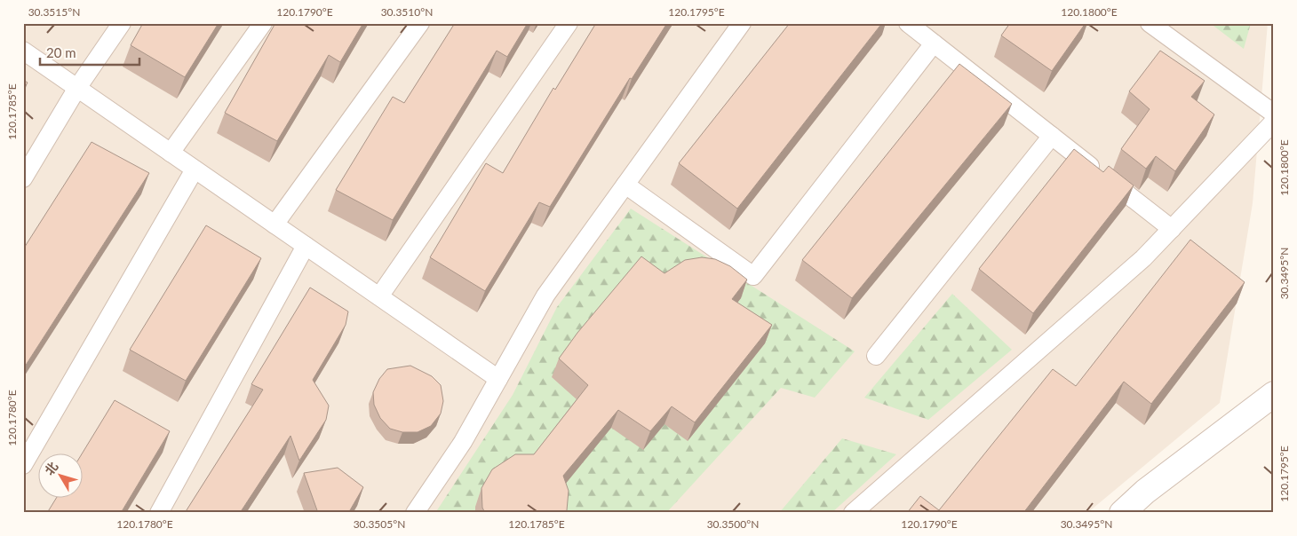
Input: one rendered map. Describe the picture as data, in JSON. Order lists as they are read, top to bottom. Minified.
{"scale_bar":"20 m","north":"top left","coordinates":["30.3515°N","120.1790°E","30.3510°N","120.1795°E","120.1800°E","120.1785°E","30.3495°N","120.1780°E","30.3505°N","30.3500°N"]}
